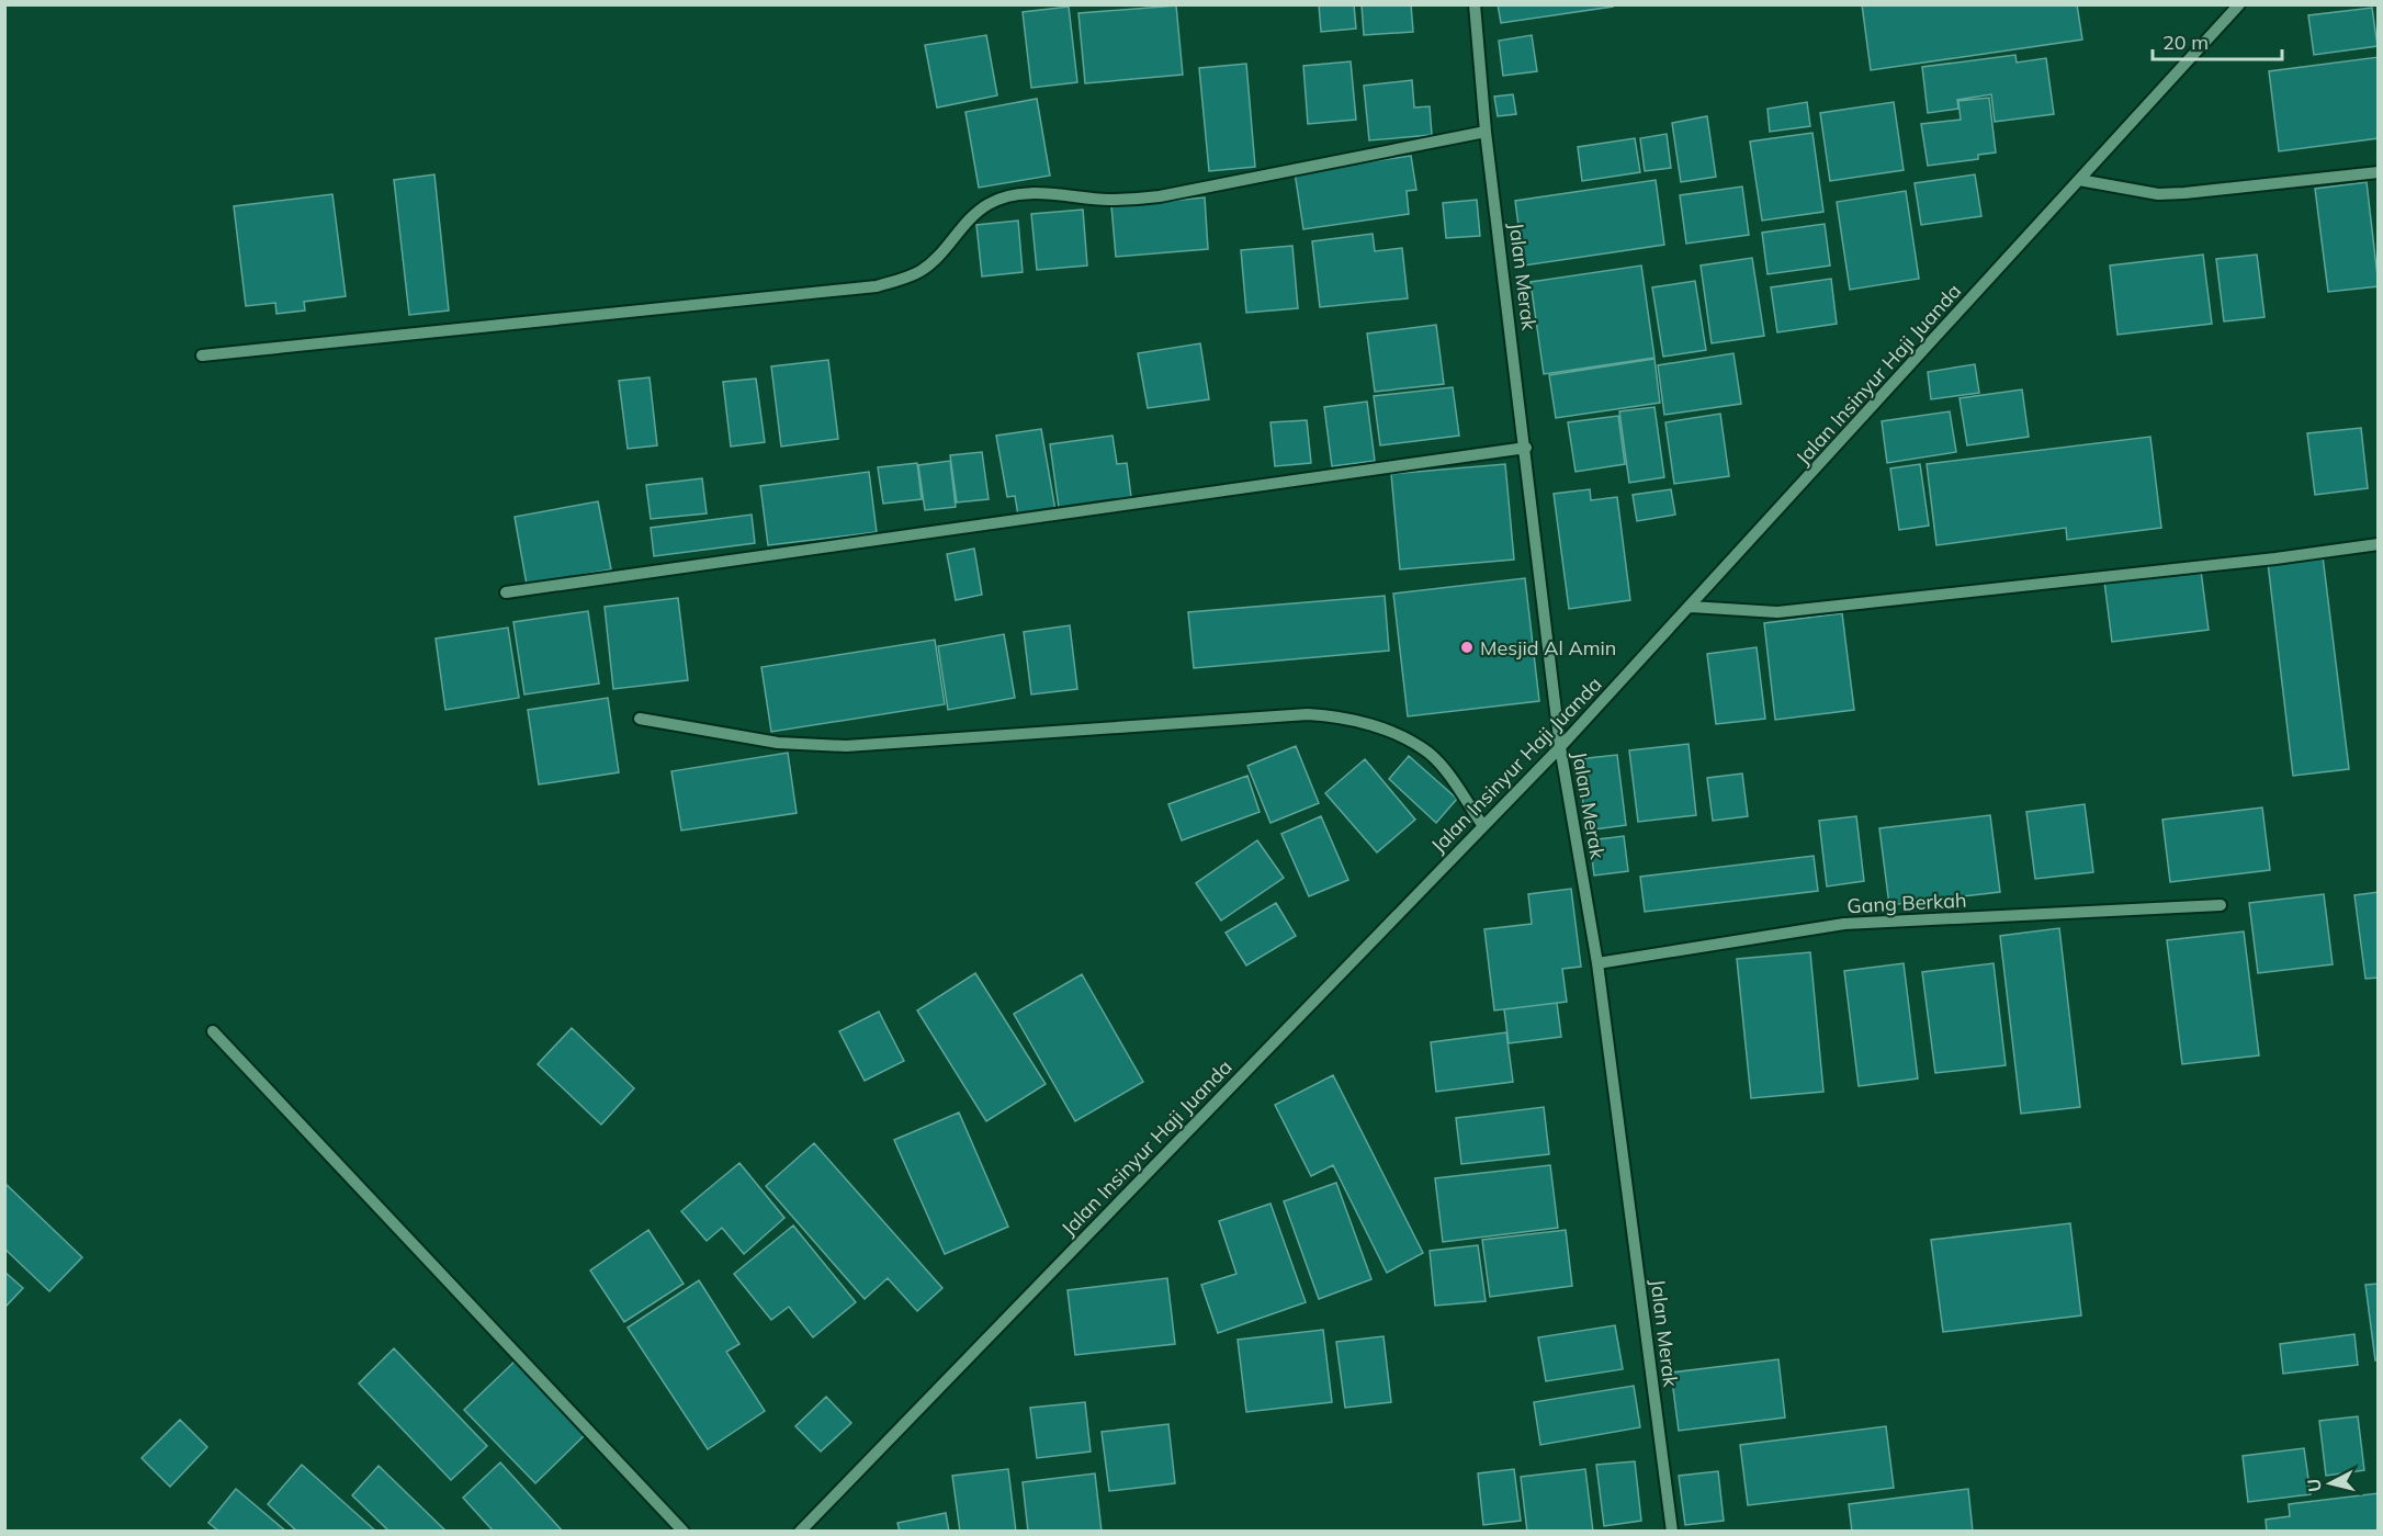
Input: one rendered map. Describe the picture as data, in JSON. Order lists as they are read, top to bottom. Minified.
{"streets":{"street":["Jalan Merak","Jalan Insinyur Haji Juanda","Gang Berkah"]},"crossings":[["Jalan Merak","Jalan Insinyur Haji Juanda"],["Jalan Merak","Gang Berkah"]],"places":["Mesjid Al Amin"],"scale_bar":"20 m","north":"left"}
